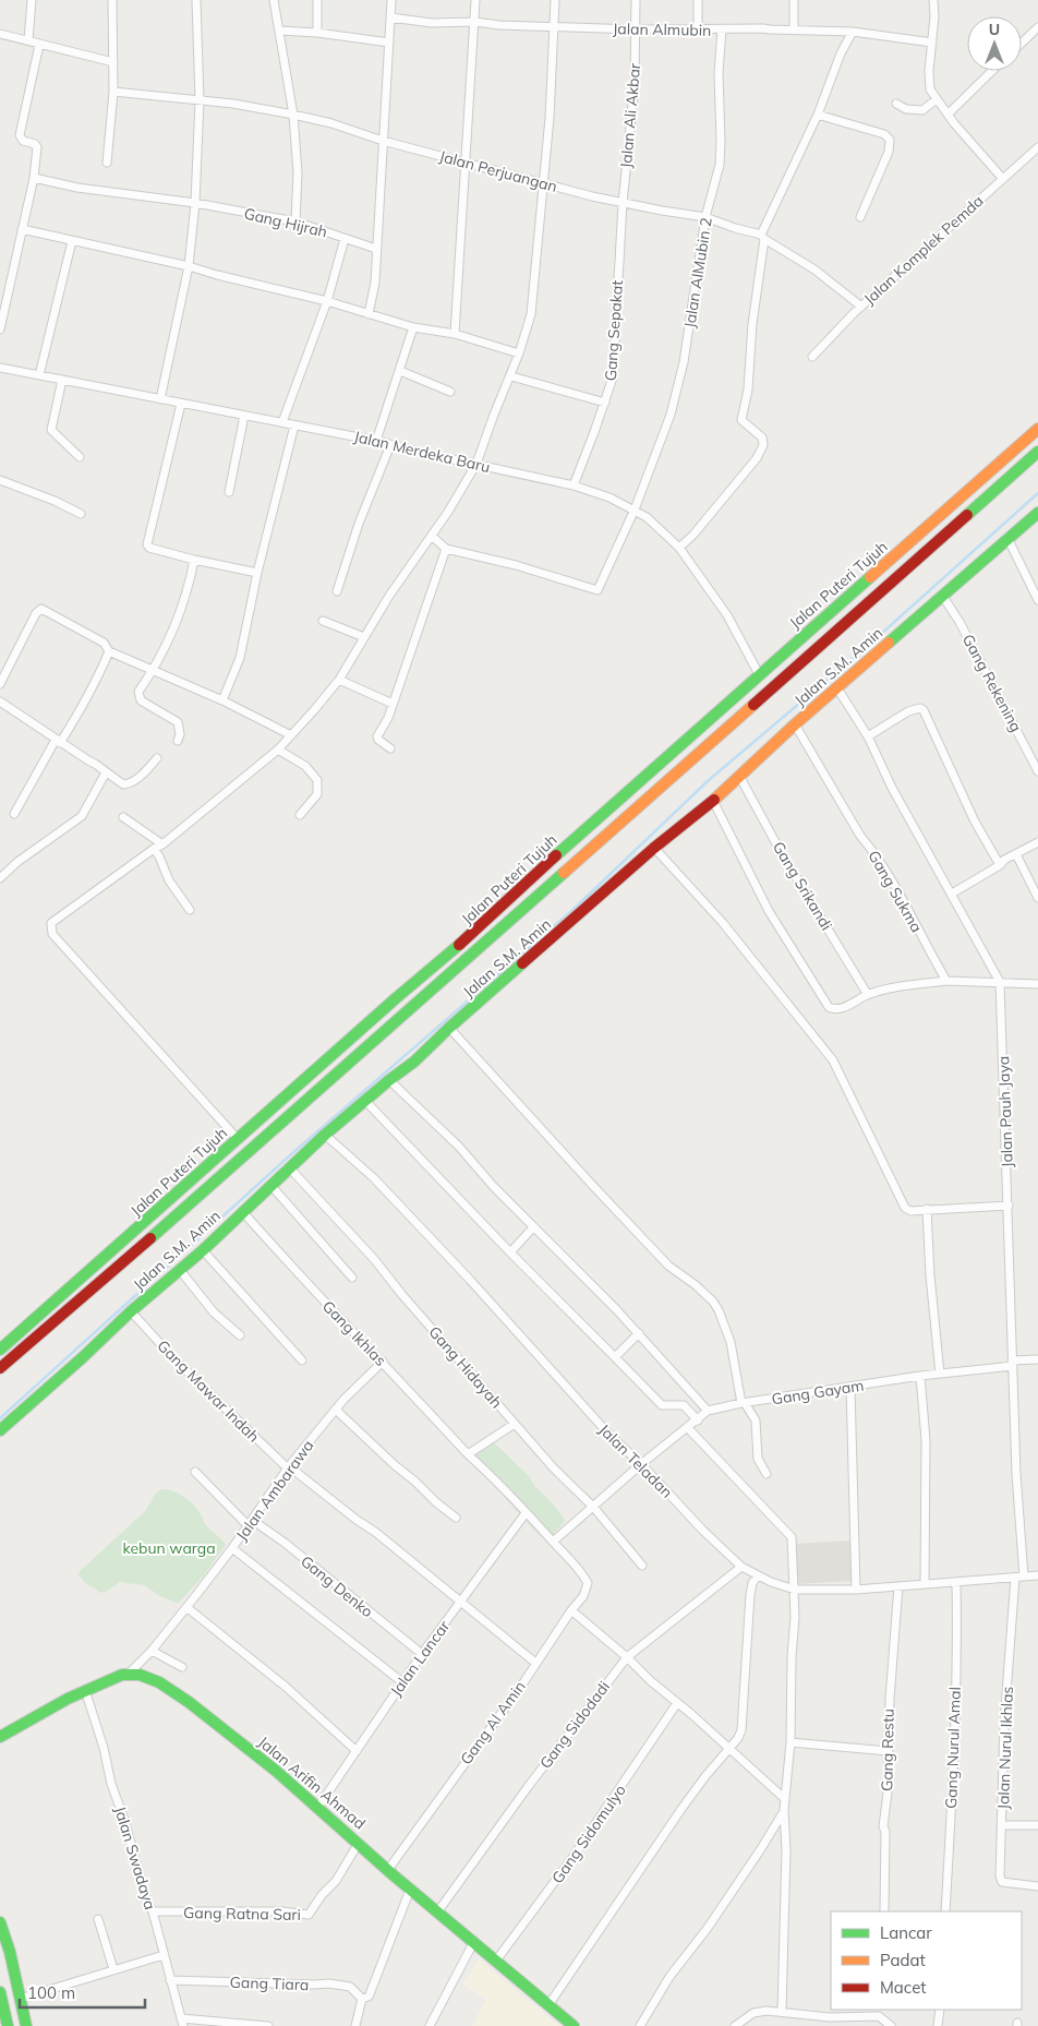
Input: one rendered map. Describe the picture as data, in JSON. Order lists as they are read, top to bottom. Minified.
{"streets":{"main road":["Jalan Puteri Tujuh","Jalan S.M. Amin","Jalan Arifin Ahmad"],"street":["Jalan Almubin","Jalan Ali Akbar","Jalan Perjuangan","Gang Hijrah","Jalan Komplek Pemda","Jalan AlMubin 2","Gang Sepakat","Jalan Merdeka Baru","Gang Rekening","Gang Srikandi","Gang Sukma","Jalan Pauh Jaya","Gang Ikhlas","Gang Hidayah","Gang Mawar Indah","Gang Gayam","Jalan Teladan","Jalan Ambarawa","Gang Denko","Jalan Lancar","Gang Al Amin","Gang Sidodadi","Gang Nurul Amal","Jalan Nurul Ikhlas","Gang Restu","Gang Sidomulyo","Jalan Swadaya","Gang Ratna Sari","Gang Tiara"]},"crossings":[["Jalan Almubin","Jalan Ali Akbar"],["Jalan Almubin","Jalan AlMubin 2"],["Jalan Ali Akbar","Jalan Perjuangan"],["Jalan Ali Akbar","Gang Sepakat"],["Jalan Perjuangan","Jalan Komplek Pemda"],["Jalan Perjuangan","Jalan AlMubin 2"],["Jalan Perjuangan","Gang Sepakat"],["Gang Hijrah","Jalan Merdeka Baru"],["Jalan AlMubin 2","Jalan Merdeka Baru"],["Gang Sepakat","Jalan Merdeka Baru"],["Jalan Merdeka Baru","Jalan Puteri Tujuh"],["Jalan S.M. Amin","Gang Rekening"],["Jalan S.M. Amin","Gang Srikandi"],["Jalan S.M. Amin","Gang Sukma"],["Jalan S.M. Amin","Jalan Pauh Jaya"],["Jalan S.M. Amin","Gang Ikhlas"],["Jalan S.M. Amin","Gang Hidayah"],["Jalan S.M. Amin","Gang Mawar Indah"],["Jalan S.M. Amin","Jalan Teladan"],["Jalan Pauh Jaya","Gang Gayam"],["Jalan Pauh Jaya","Jalan Teladan"],["Jalan Pauh Jaya","Jalan Nurul Ikhlas"],["Gang Ikhlas","Jalan Ambarawa"],["Gang Ikhlas","Jalan Lancar"],["Gang Ikhlas","Gang Al Amin"],["Gang Mawar Indah","Jalan Ambarawa"],["Gang Mawar Indah","Jalan Lancar"],["Gang Mawar Indah","Gang Al Amin"],["Jalan Teladan","Gang Sidodadi"],["Jalan Teladan","Gang Nurul Amal"],["Jalan Teladan","Jalan Nurul Ikhlas"],["Jalan Teladan","Gang Restu"],["Jalan Ambarawa","Gang Denko"],["Jalan Ambarawa","Jalan Arifin Ahmad"],["Gang Denko","Jalan Lancar"],["Jalan Lancar","Jalan Arifin Ahmad"],["Gang Al Amin","Jalan Arifin Ahmad"],["Gang Sidodadi","Jalan Arifin Ahmad"],["Jalan Arifin Ahmad","Gang Sidomulyo"],["Jalan Arifin Ahmad","Gang Ratna Sari"],["Jalan Swadaya","Gang Ratna Sari"],["Jalan Swadaya","Gang Tiara"]],"parks":["kebun warga"],"legend":["Lancar","Padat","Macet"],"scale_bar":"100 m","north":"top"}
